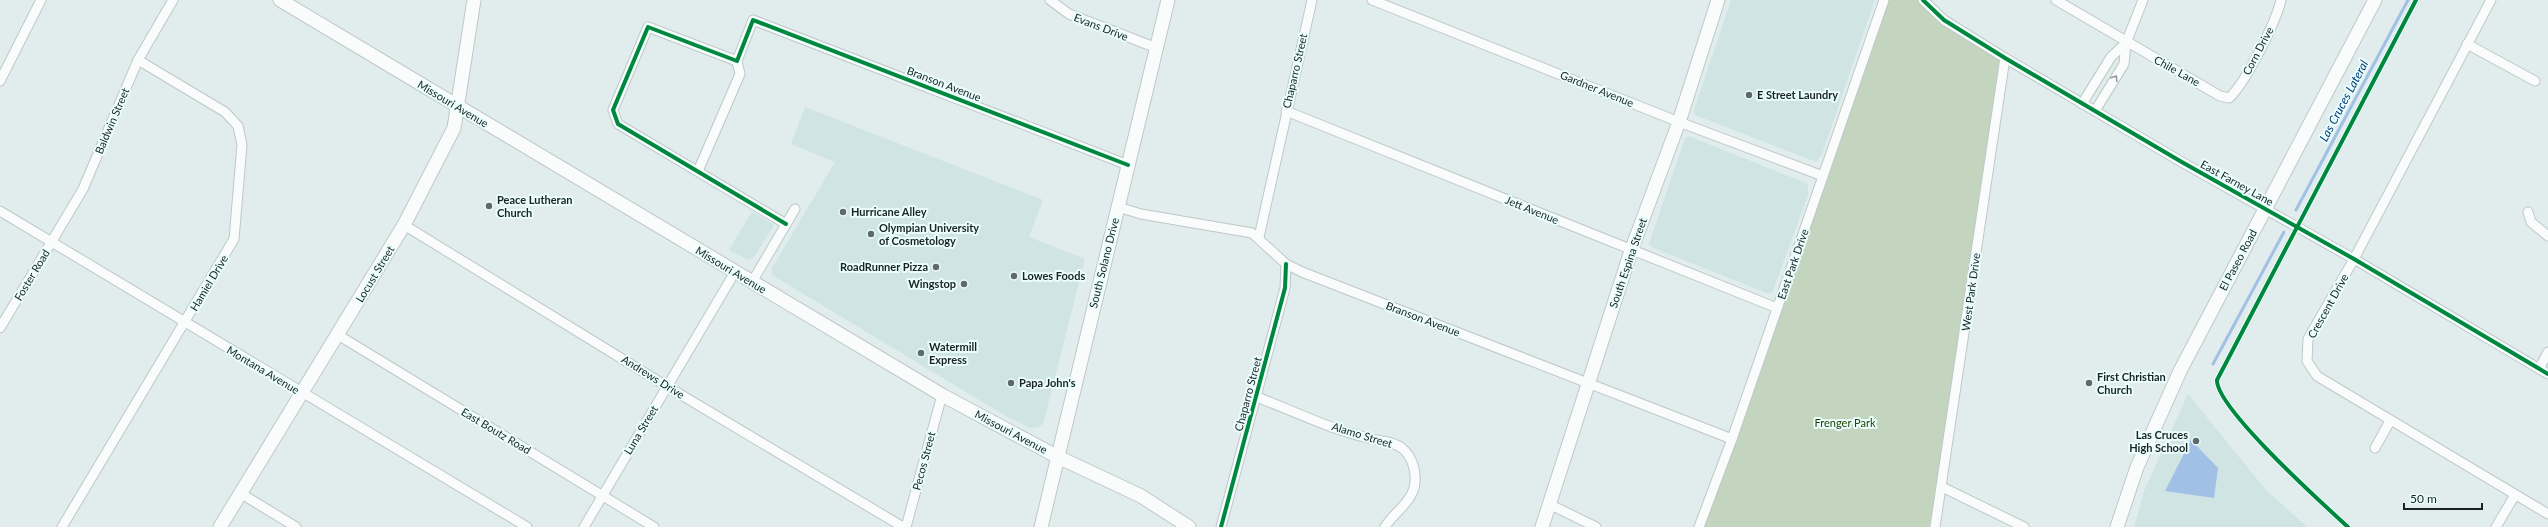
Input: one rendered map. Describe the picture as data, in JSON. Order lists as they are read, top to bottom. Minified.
{"streets":{"street":["Evans Drive","Corn Drive","Chaparro Street","Chile Lane","Branson Avenue","Gardner Avenue","Missouri Avenue","Baldwin Street","East Farney Lane","Jett Avenue","El Paseo Road","South Solano Drive","South Espina Street","East Park Drive","Locust Street","Foster Road","Hamiel Drive","West Park Drive","Crescent Drive","Montana Avenue","Andrews Drive","Luna Street","East Boutz Road","Alamo Street","Pecos Street"]},"crossings":[["Evans Drive","South Solano Drive"],["Corn Drive","Chile Lane"],["Chaparro Street","Branson Avenue"],["Chaparro Street","Jett Avenue"],["Chaparro Street","Alamo Street"],["Branson Avenue","South Solano Drive"],["Branson Avenue","South Espina Street"],["Branson Avenue","East Park Drive"],["Gardner Avenue","South Espina Street"],["Gardner Avenue","East Park Drive"],["Missouri Avenue","South Solano Drive"],["Missouri Avenue","Locust Street"],["Missouri Avenue","Luna Street"],["Missouri Avenue","Pecos Street"],["Baldwin Street","Foster Road"],["Baldwin Street","Hamiel Drive"],["Baldwin Street","Montana Avenue"],["East Farney Lane","El Paseo Road"],["East Farney Lane","West Park Drive"],["East Farney Lane","Crescent Drive"],["Jett Avenue","South Espina Street"],["Jett Avenue","East Park Drive"],["Locust Street","Montana Avenue"],["Locust Street","Andrews Drive"],["Locust Street","East Boutz Road"],["Foster Road","Montana Avenue"],["Hamiel Drive","Montana Avenue"],["Andrews Drive","Luna Street"],["Andrews Drive","Pecos Street"],["Luna Street","East Boutz Road"]],"water":["Las Cruces Lateral"],"parks":["Frenger Park"],"places":["E Street Laundry","Peace Lutheran Church","Hurricane Alley","Olympian University of Cosmetology","RoadRunner Pizza","Lowes Foods","Wingstop","Watermill Express","Papa John's","First Christian Church","Las Cruces High School"],"scale_bar":"50 m"}
